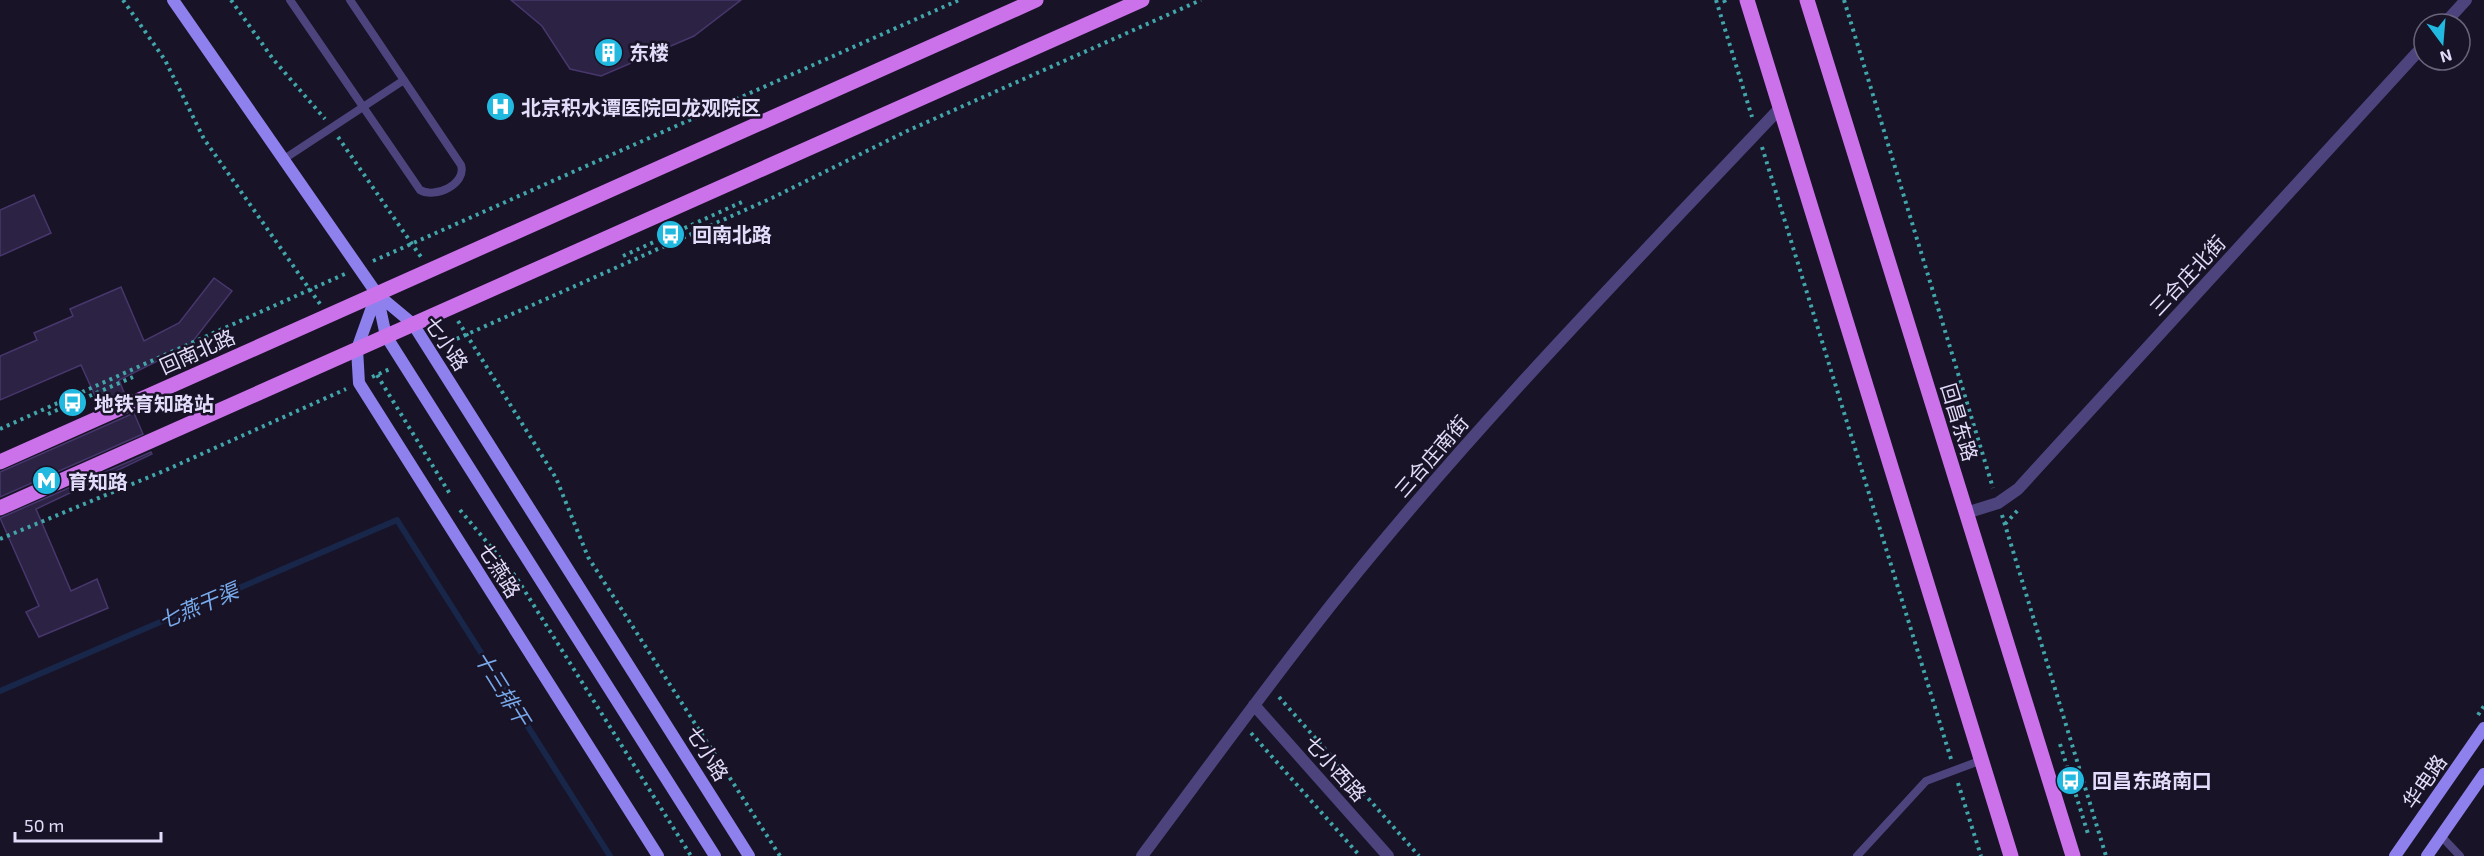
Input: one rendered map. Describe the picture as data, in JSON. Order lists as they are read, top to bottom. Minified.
{"streets":{"main road":["回南北路","回昌东路"],"street":["三合庄北街","七小路","三合庄南街","七燕路","七小西路","华电路"]},"crossings":[["三合庄北街","回昌东路"],["七小路","回南北路"],["七小路","七燕路"],["回南北路","七燕路"],["三合庄南街","七小西路"]],"water":["七燕干渠","十三排干"],"places":{"building":["东楼"],"hospital":["北京积水谭医院回龙观院区"],"bus stop":["回南北路","地铁育知路站","回昌东路南口"],"metro station":["育知路"]},"scale_bar":"50 m","north":"bottom"}
